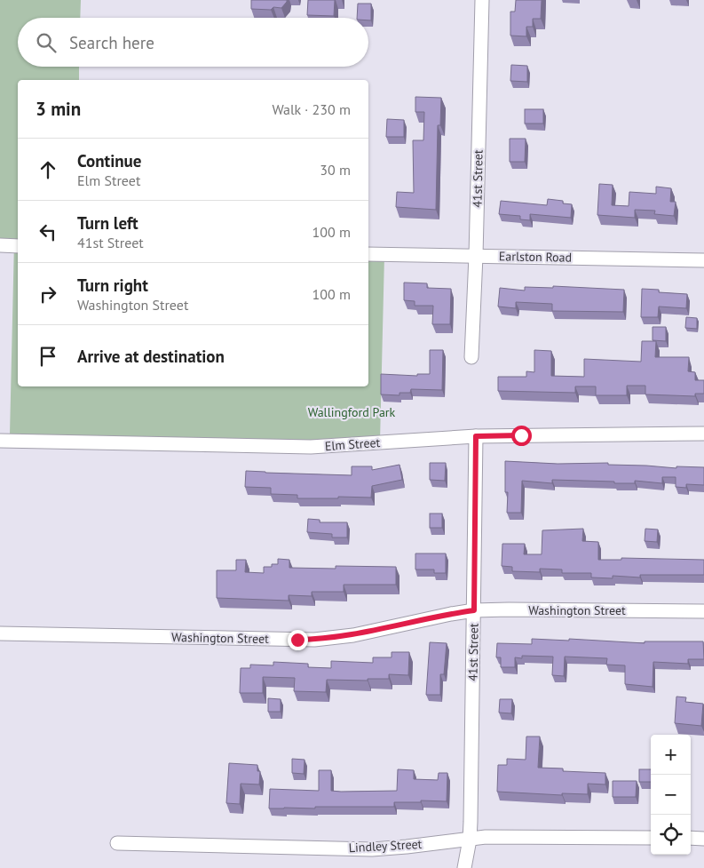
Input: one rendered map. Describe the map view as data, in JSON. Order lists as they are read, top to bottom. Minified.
{"streets":{"street":["41st Street","Earlston Road","Elm Street","Washington Street","Lindley Street"]},"crossings":[["41st Street","Earlston Road"],["41st Street","Elm Street"],["41st Street","Washington Street"],["41st Street","Lindley Street"]],"parks":["Wallingford Park"],"page":{"search":"Search here","heading":["3 min","Walk · 230 m"],"list":[["Continue","Elm Street","30 m"],["Turn left","41st Street","100 m"],["Turn right","Washington Street","100 m"],"Arrive at destination"],"map_buttons":["+","−"]}}
